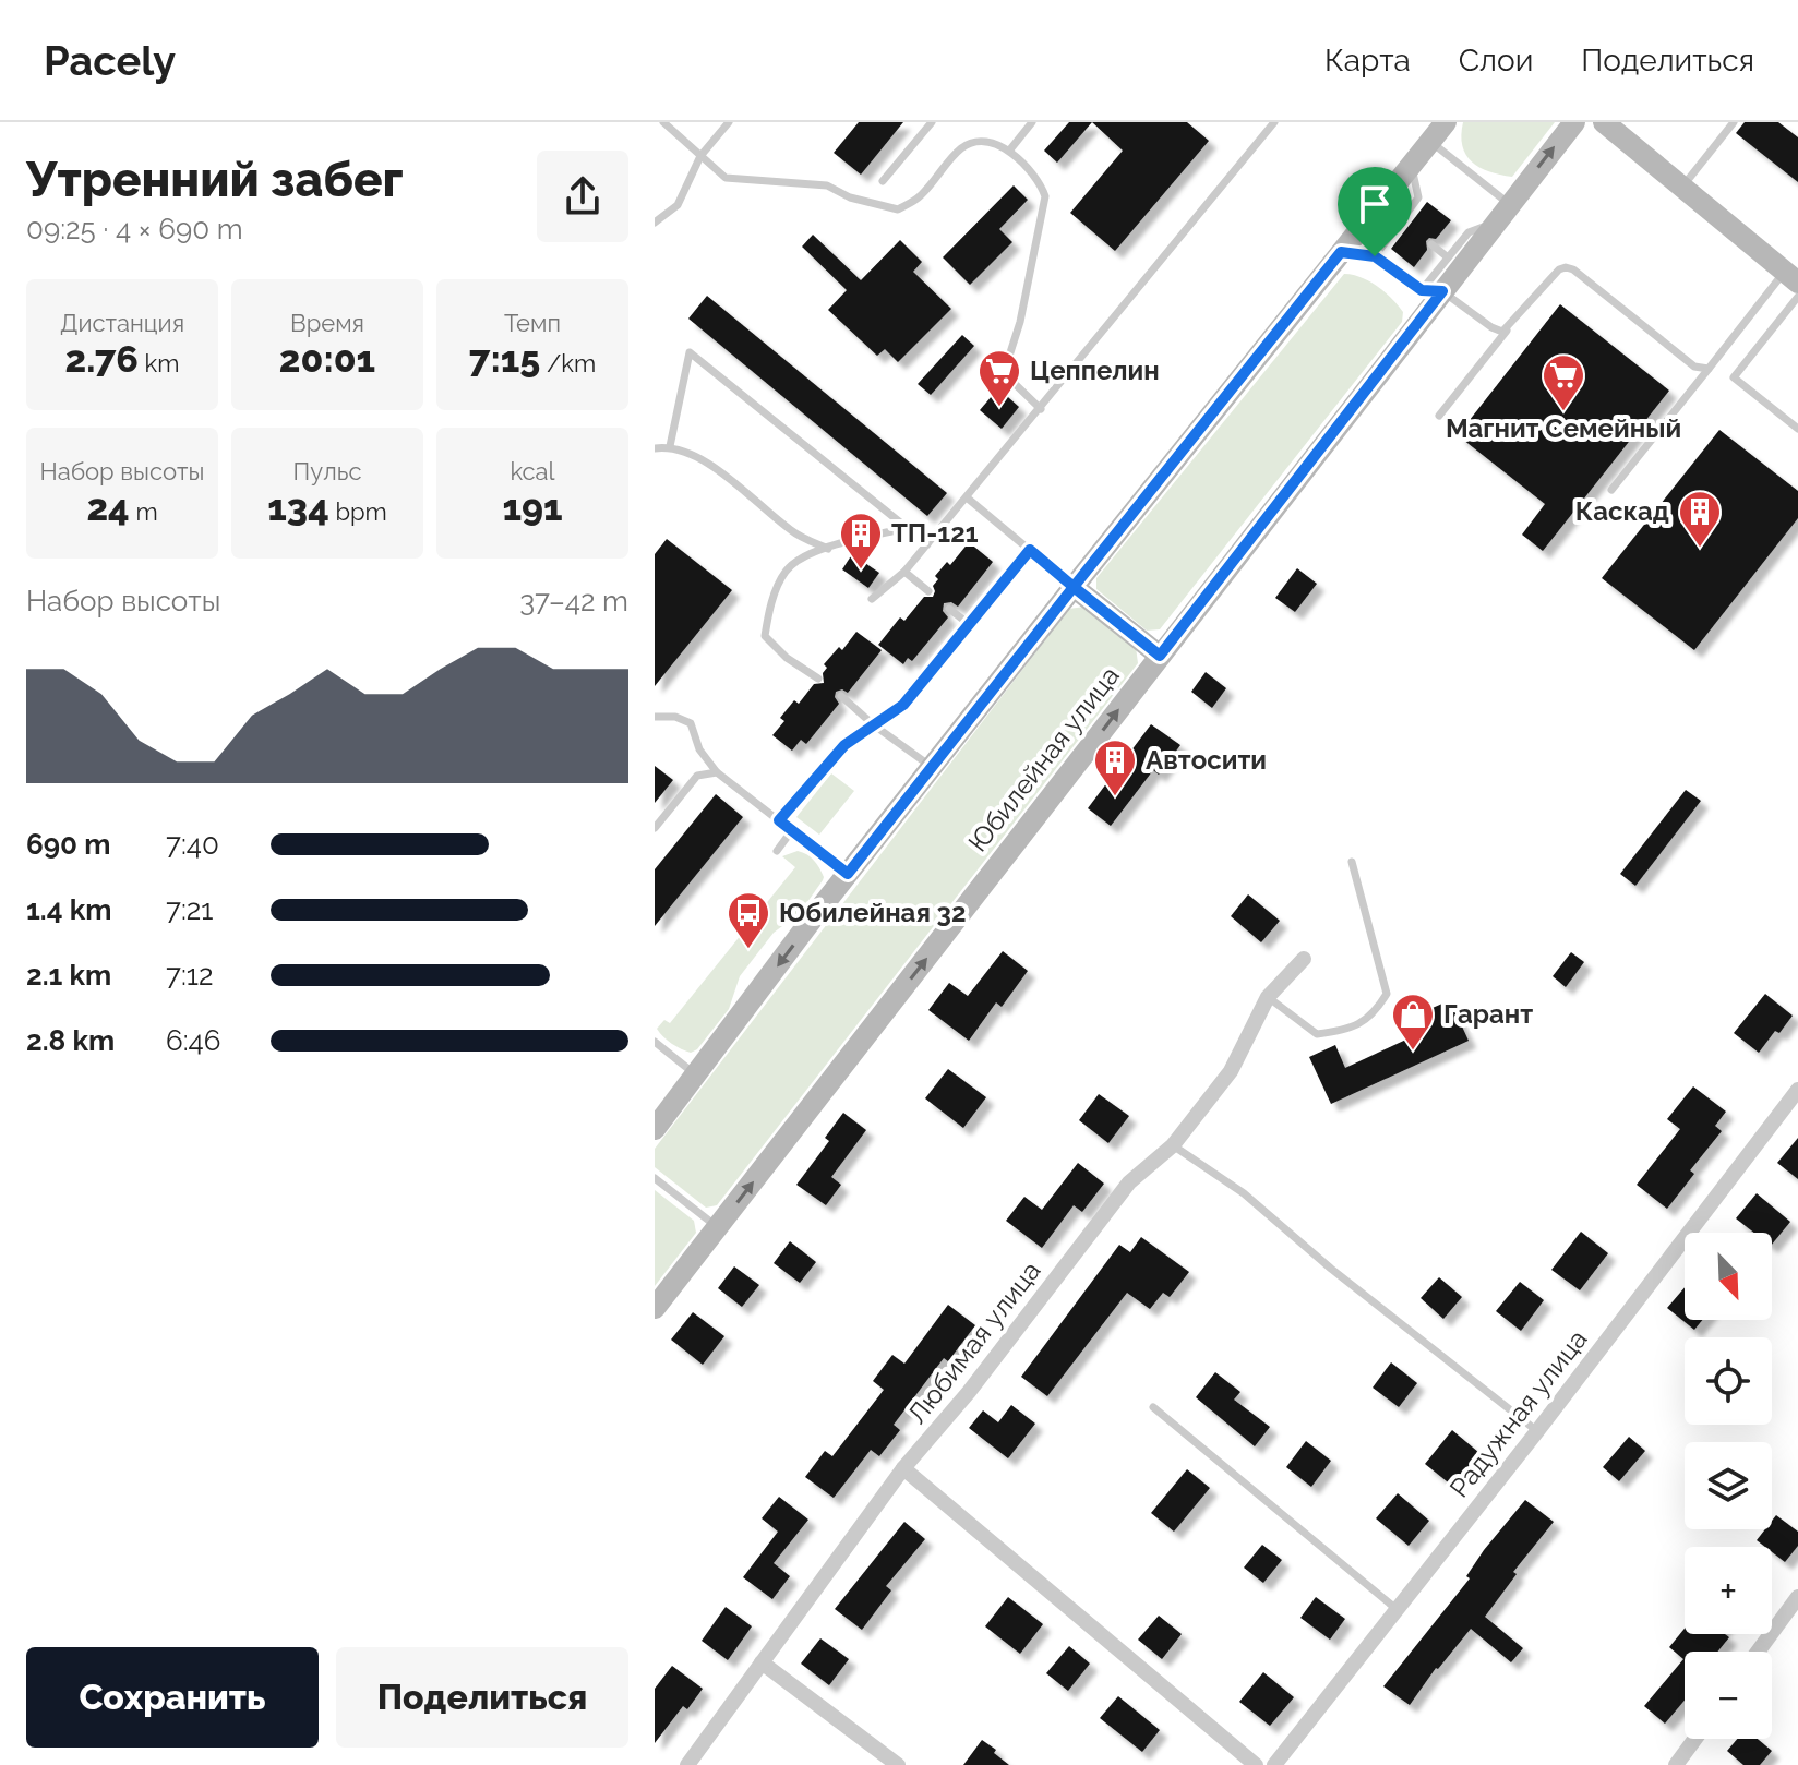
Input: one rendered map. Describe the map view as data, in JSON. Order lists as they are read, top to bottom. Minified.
{"streets":{"main road":["Юбилейная улица"],"street":["Любимая улица","Радужная улица"]},"places":{"supermarket":["Цеппелин","Магнит Семейный"],"building":["Каскад","ТП-121","Автосити"],"bus stop":["Юбилейная 32"],"shop":["Гарант"]},"north":"bottom right","page":{"header":"Pacely","nav":["Карта","Слои","Поделиться"],"heading":["Утренний забег","09:25 · 4 × 690 m"],"stats":[["Дистанция","2.76 km"],["Время","20:01"],["Темп","7:15 /km"],["Набор высоты","24 m"],["Пульс","134 bpm"],["kcal","191"]],"chart":["Набор высоты","37–42 m"],"list":[{"name":"690 m","note":"7:40"},{"name":"1.4 km","note":"7:21"},{"name":"2.1 km","note":"7:12"},{"name":"2.8 km","note":"6:46"}],"map_buttons":["+","−"],"buttons":["Сохранить","Поделиться"]}}
